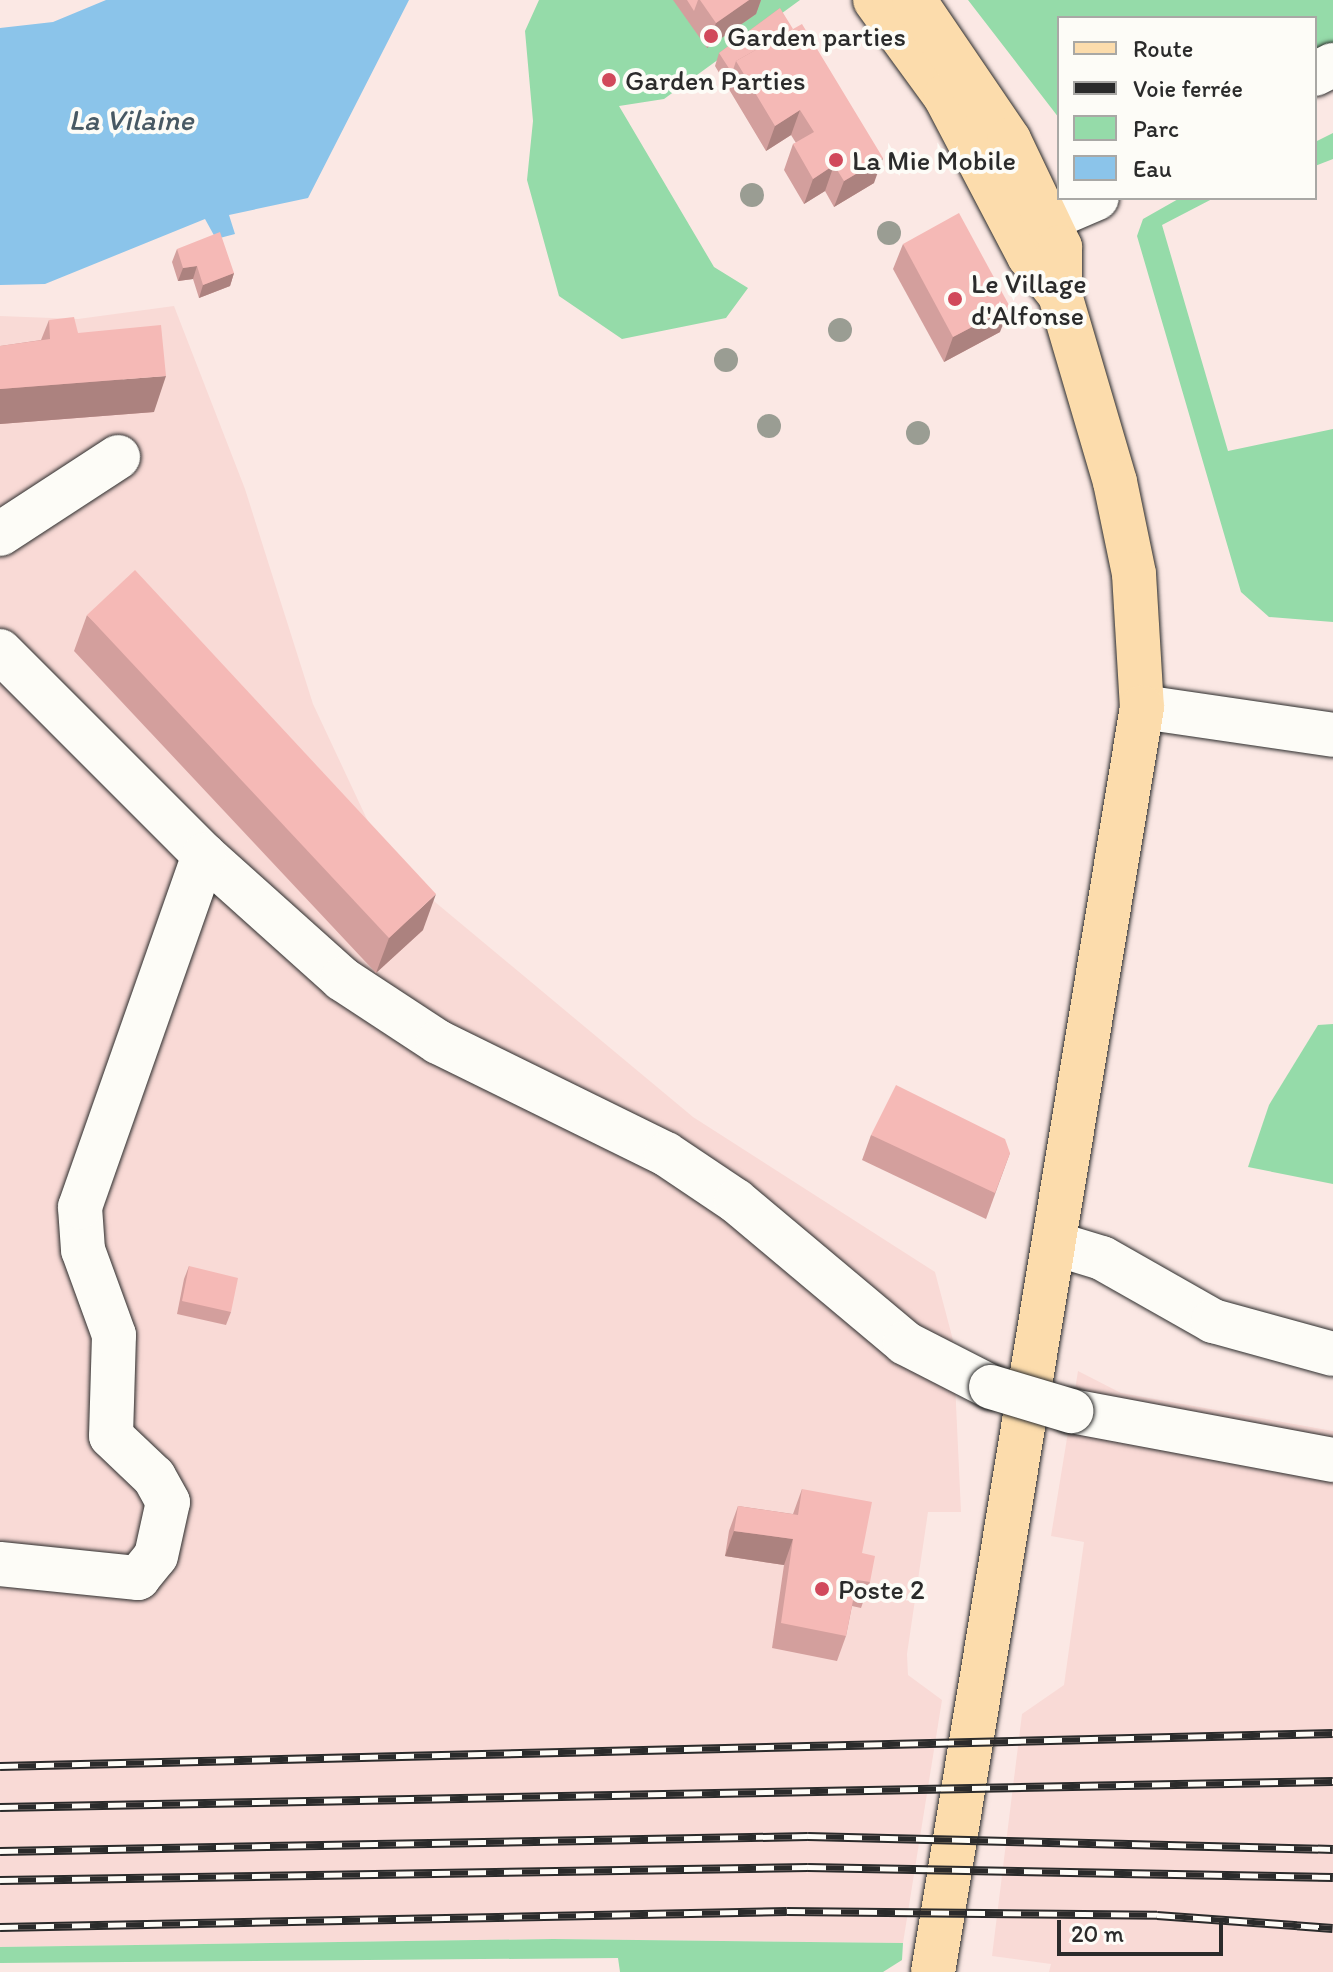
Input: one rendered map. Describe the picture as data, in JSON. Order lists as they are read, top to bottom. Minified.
{"water":["La Vilaine"],"places":["Garden parties","Garden Parties","La Mie Mobile","Le Village d'Alfonse","Poste 2"],"legend":["Route","Voie ferrée","Parc","Eau"],"scale_bar":"20 m"}
